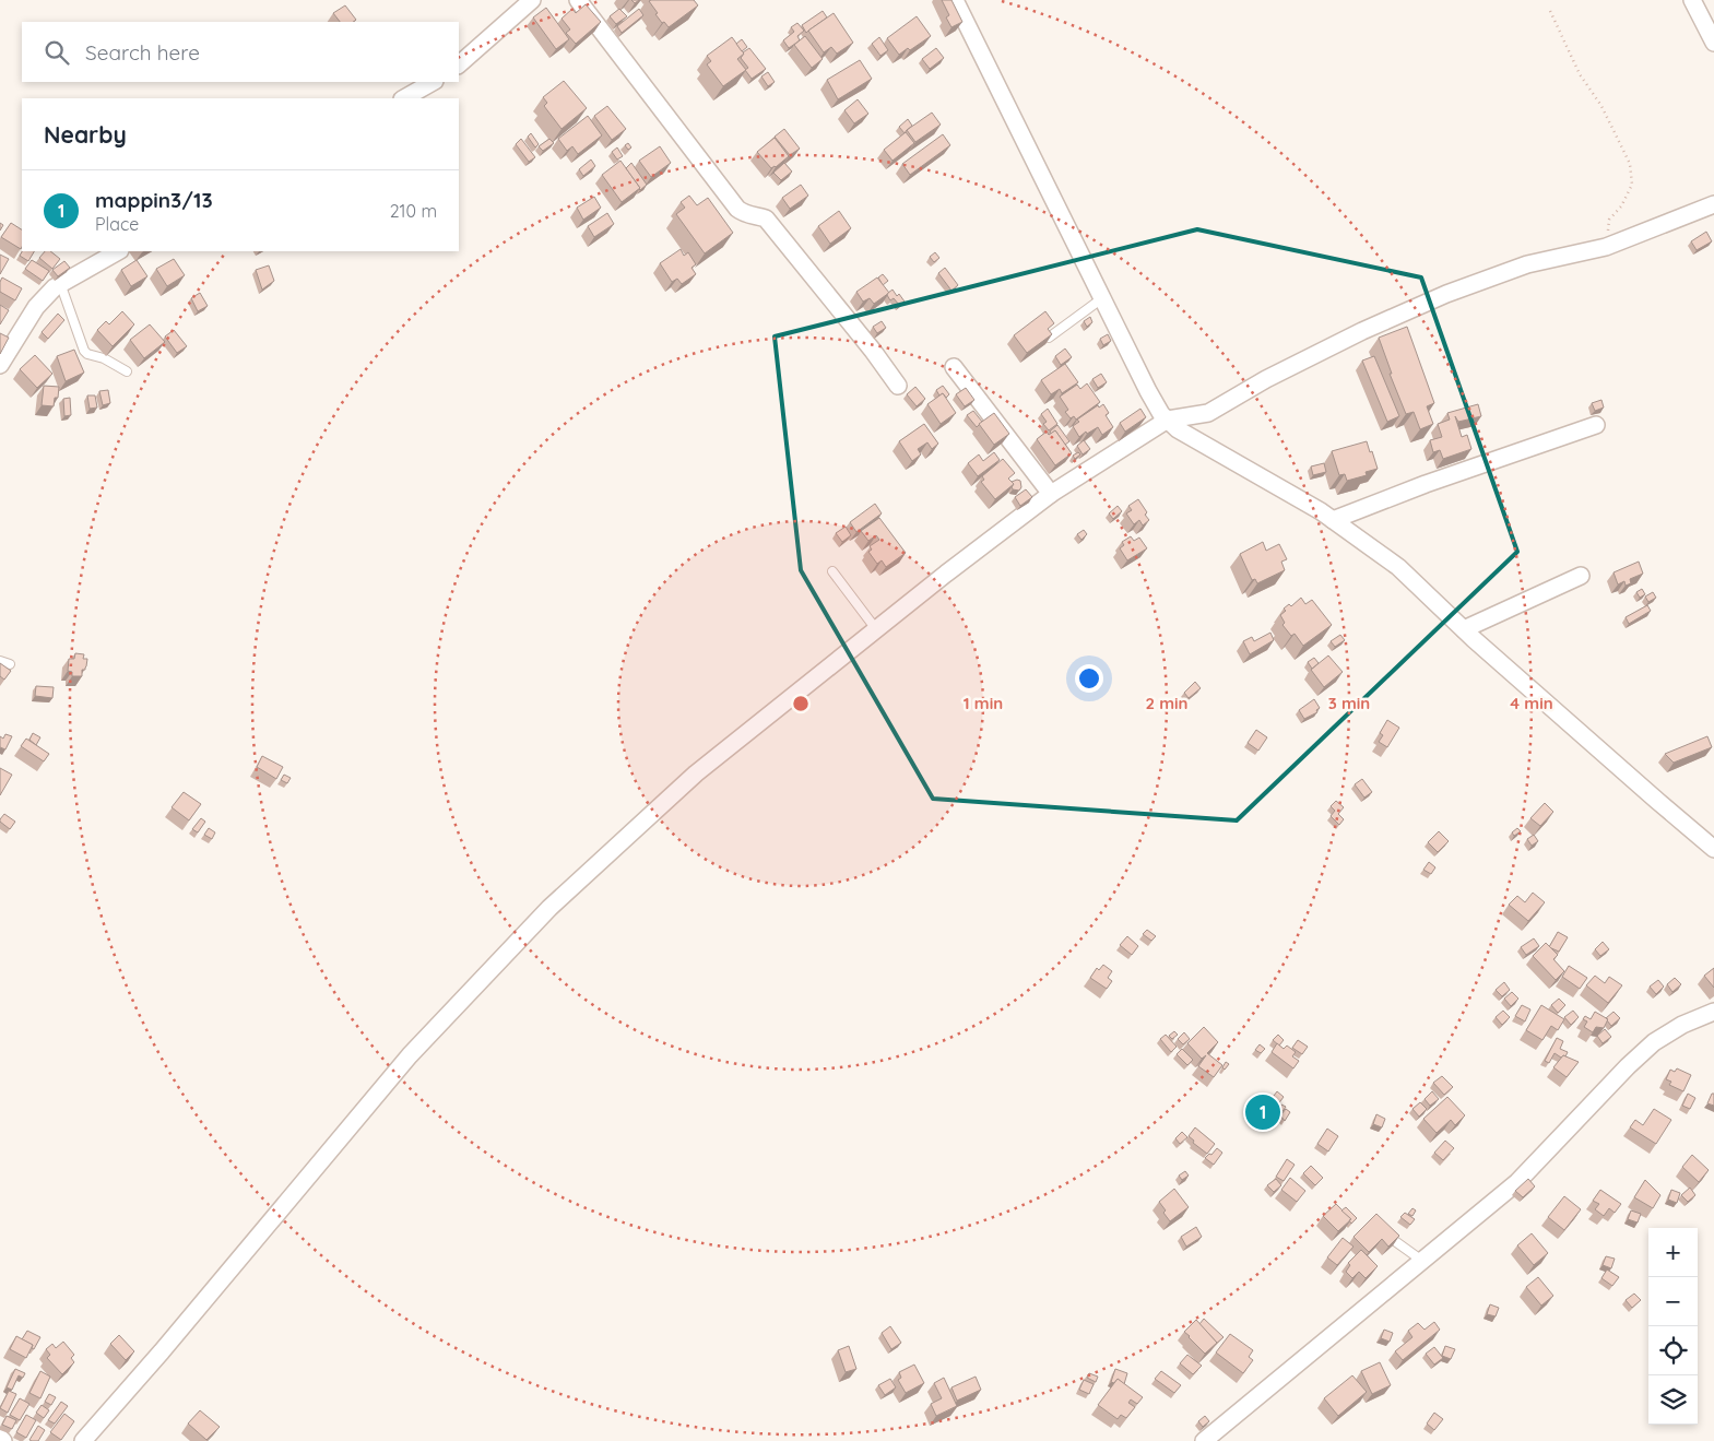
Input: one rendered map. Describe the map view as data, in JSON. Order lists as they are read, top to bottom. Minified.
{"page":{"search":"Search here","heading":"Nearby","list":[{"mark":"1","name":"mappin3/13","note":"Place","value":"210 m"}],"pins":"1","map_buttons":["+","−"]},"rings":["1 min","2 min","3 min","4 min"]}
